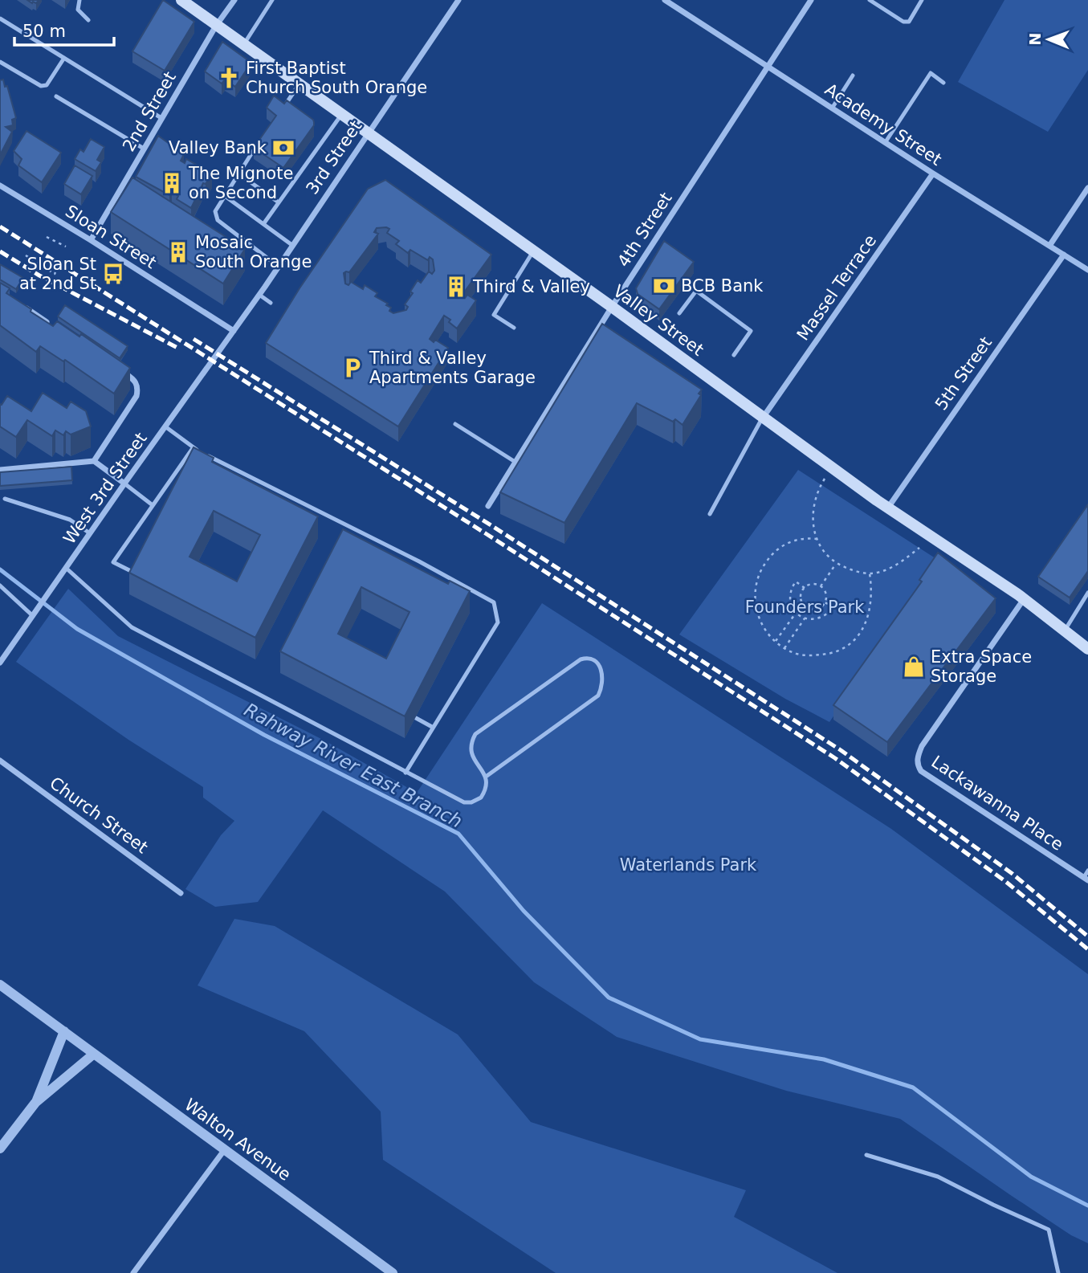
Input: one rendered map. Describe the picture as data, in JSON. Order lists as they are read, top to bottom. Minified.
{"streets":{"main road":["Valley Street"],"street":["2nd Street","Academy Street","3rd Street","4th Street","Sloan Street","Massel Terrace","5th Street","West 3rd Street","Lackawanna Place","Church Street","Walton Avenue"]},"crossings":[["2nd Street","Sloan Street"],["2nd Street","Valley Street"],["Academy Street","4th Street"],["Academy Street","Massel Terrace"],["Academy Street","5th Street"],["3rd Street","Sloan Street"],["3rd Street","Valley Street"],["3rd Street","West 3rd Street"],["4th Street","Valley Street"],["Sloan Street","West 3rd Street"],["Massel Terrace","Valley Street"],["Valley Street","5th Street"],["Valley Street","Lackawanna Place"]],"water":["Rahway River East Branch"],"parks":["Founders Park","Waterlands Park"],"places":{"church":["First Baptist Church South Orange"],"bank":["Valley Bank","BCB Bank"],"building":["The Mignote on Second","Mosaic South Orange","Third & Valley"],"bus stop":["Sloan St at 2nd St"],"parking":["Third & Valley Apartments Garage"],"shop":["Extra Space Storage"]},"scale_bar":"50 m","north":"left"}
